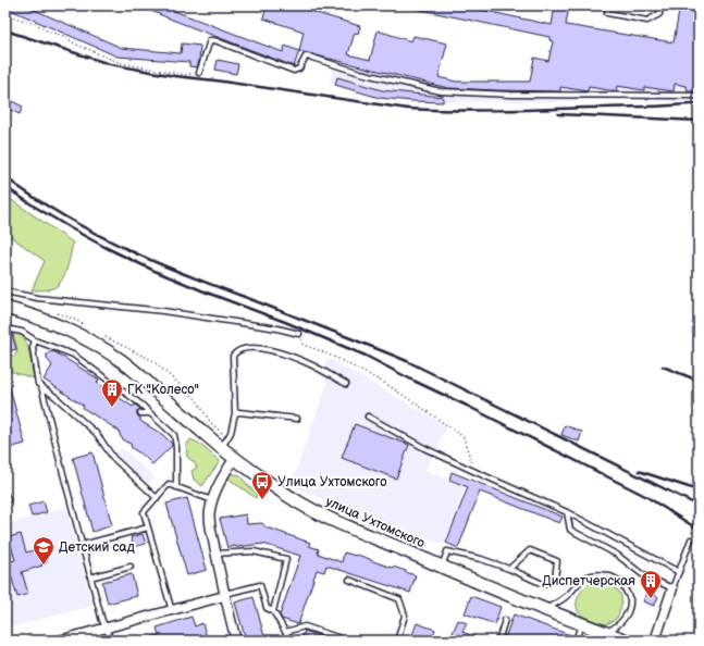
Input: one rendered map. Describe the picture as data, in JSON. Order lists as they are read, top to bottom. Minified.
{"streets":{"street":["улица Ухтомского"]},"places":{"building":["ГК \"Колесо\"","Диспетчерская"],"bus stop":["Улица Ухтомского"],"school or university":["Детский сад"]}}
